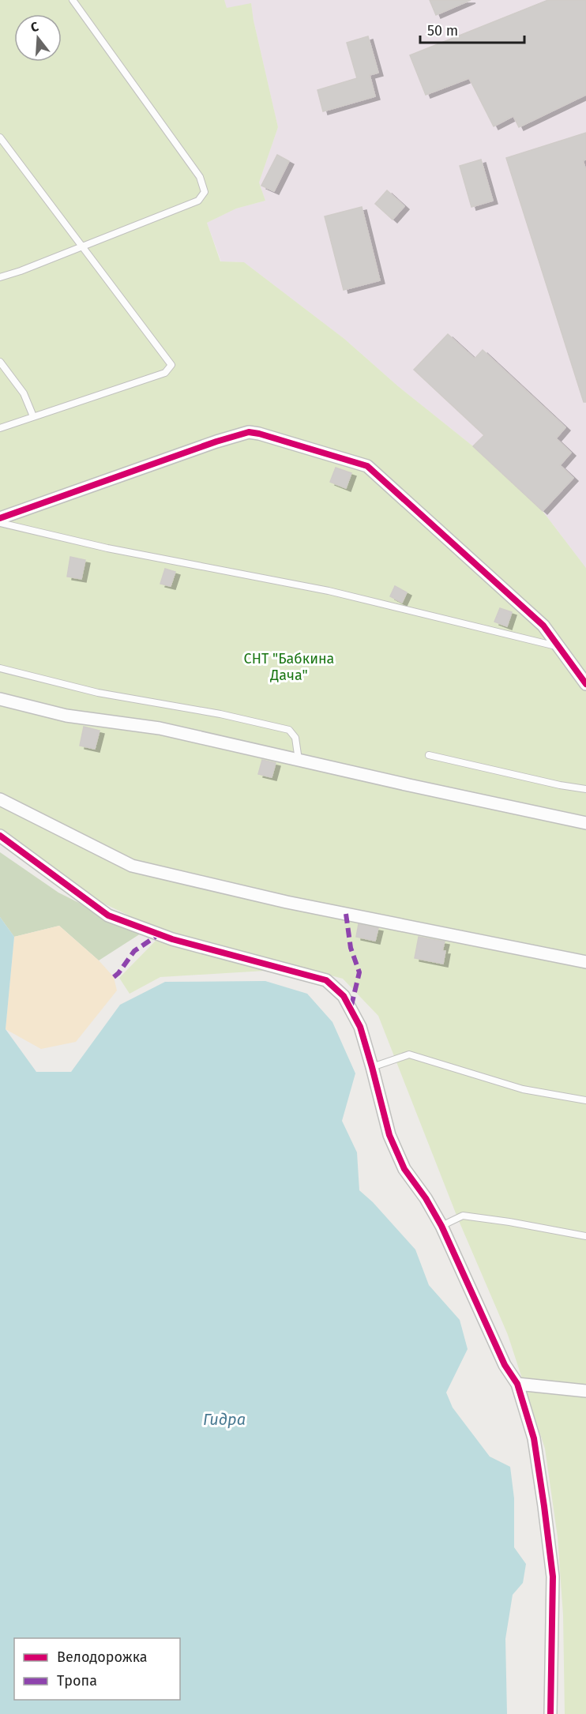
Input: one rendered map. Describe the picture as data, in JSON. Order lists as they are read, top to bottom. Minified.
{"water":["Гидра"],"parks":["СНТ \"Бабкина Дача\""],"legend":["Велодорожка","Тропа"],"scale_bar":"50 m","north":"top"}
